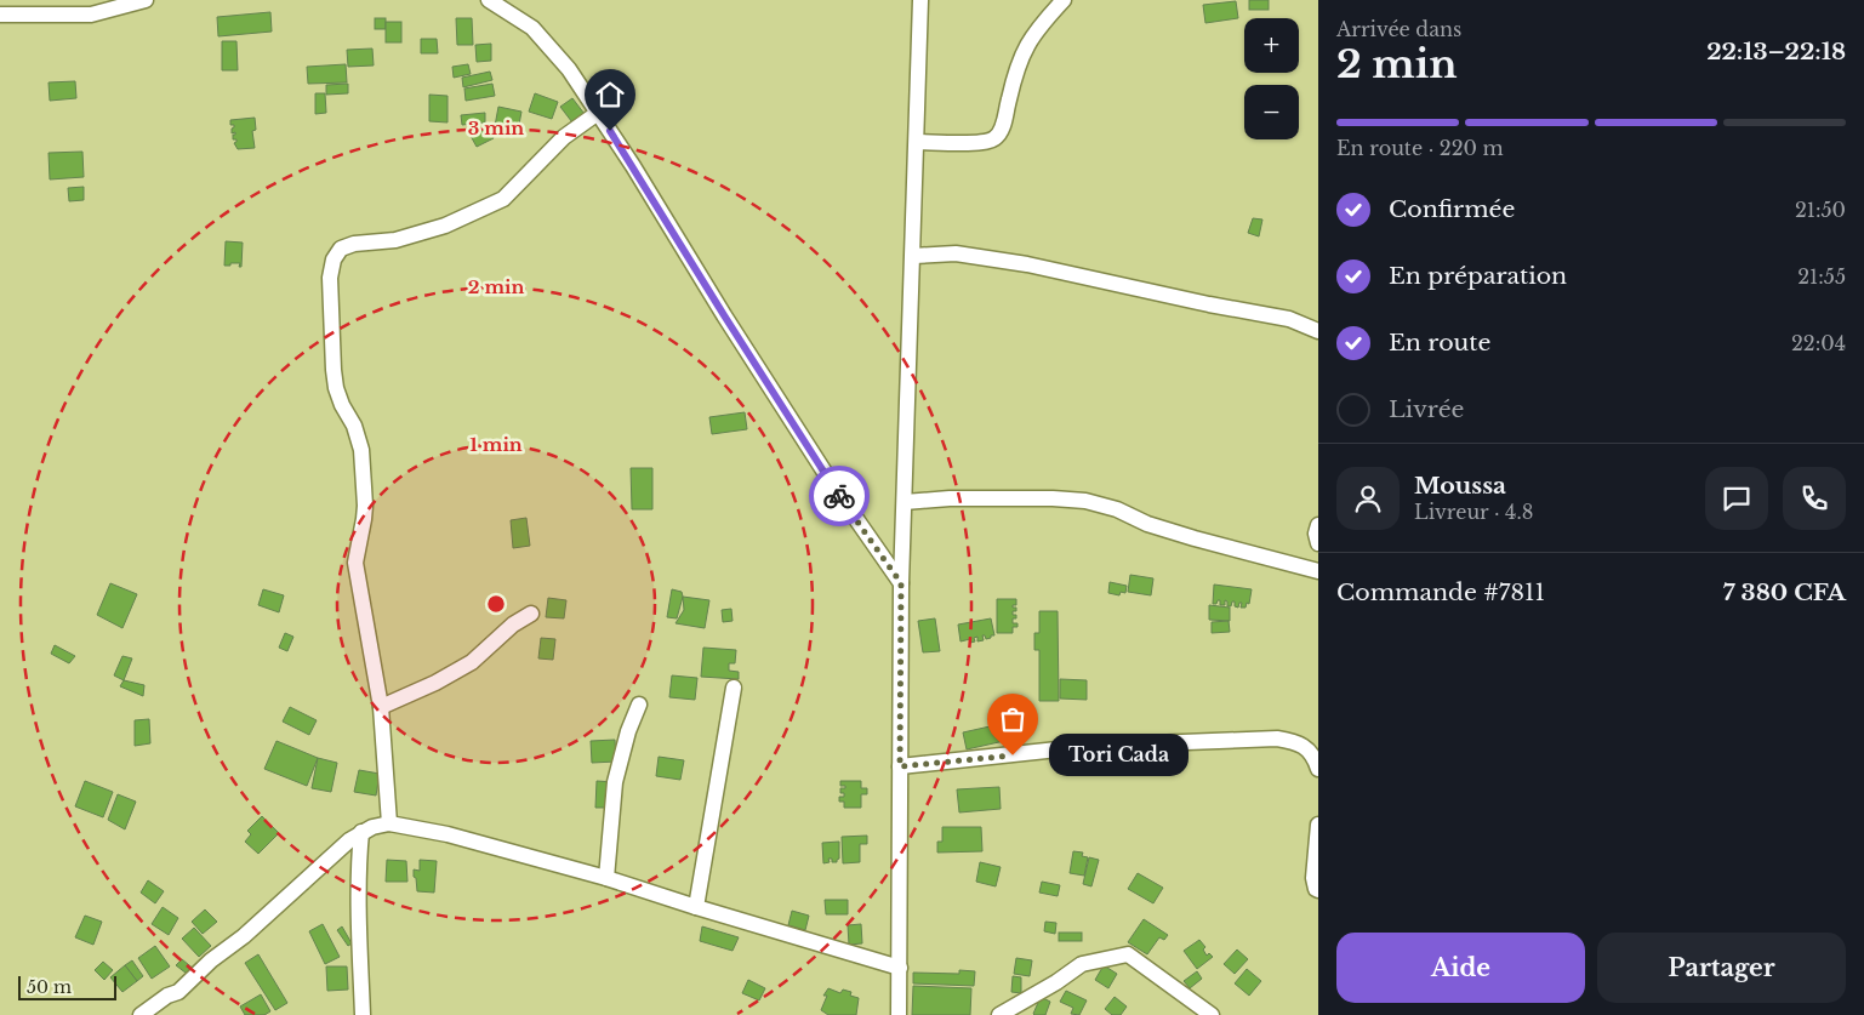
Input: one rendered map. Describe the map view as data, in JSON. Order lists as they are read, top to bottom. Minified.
{"places":["Tori Cada"],"scale_bar":"50 m","page":{"heading":["2 min","Arrivée dans","22:13–22:18"],"panel":["Moussa","Livreur · 4.8","Commande #7811","7 380 CFA"],"map_buttons":["+","−"],"bar":"En route · 220 m","list":[["Confirmée","21:50"],["En préparation","21:55"],["En route","22:04"],"Livrée"],"bubble":"Tori Cada","buttons":["Aide","Partager"],"scale":"50 m"},"rings":["3 min","2 min","1 min"]}
